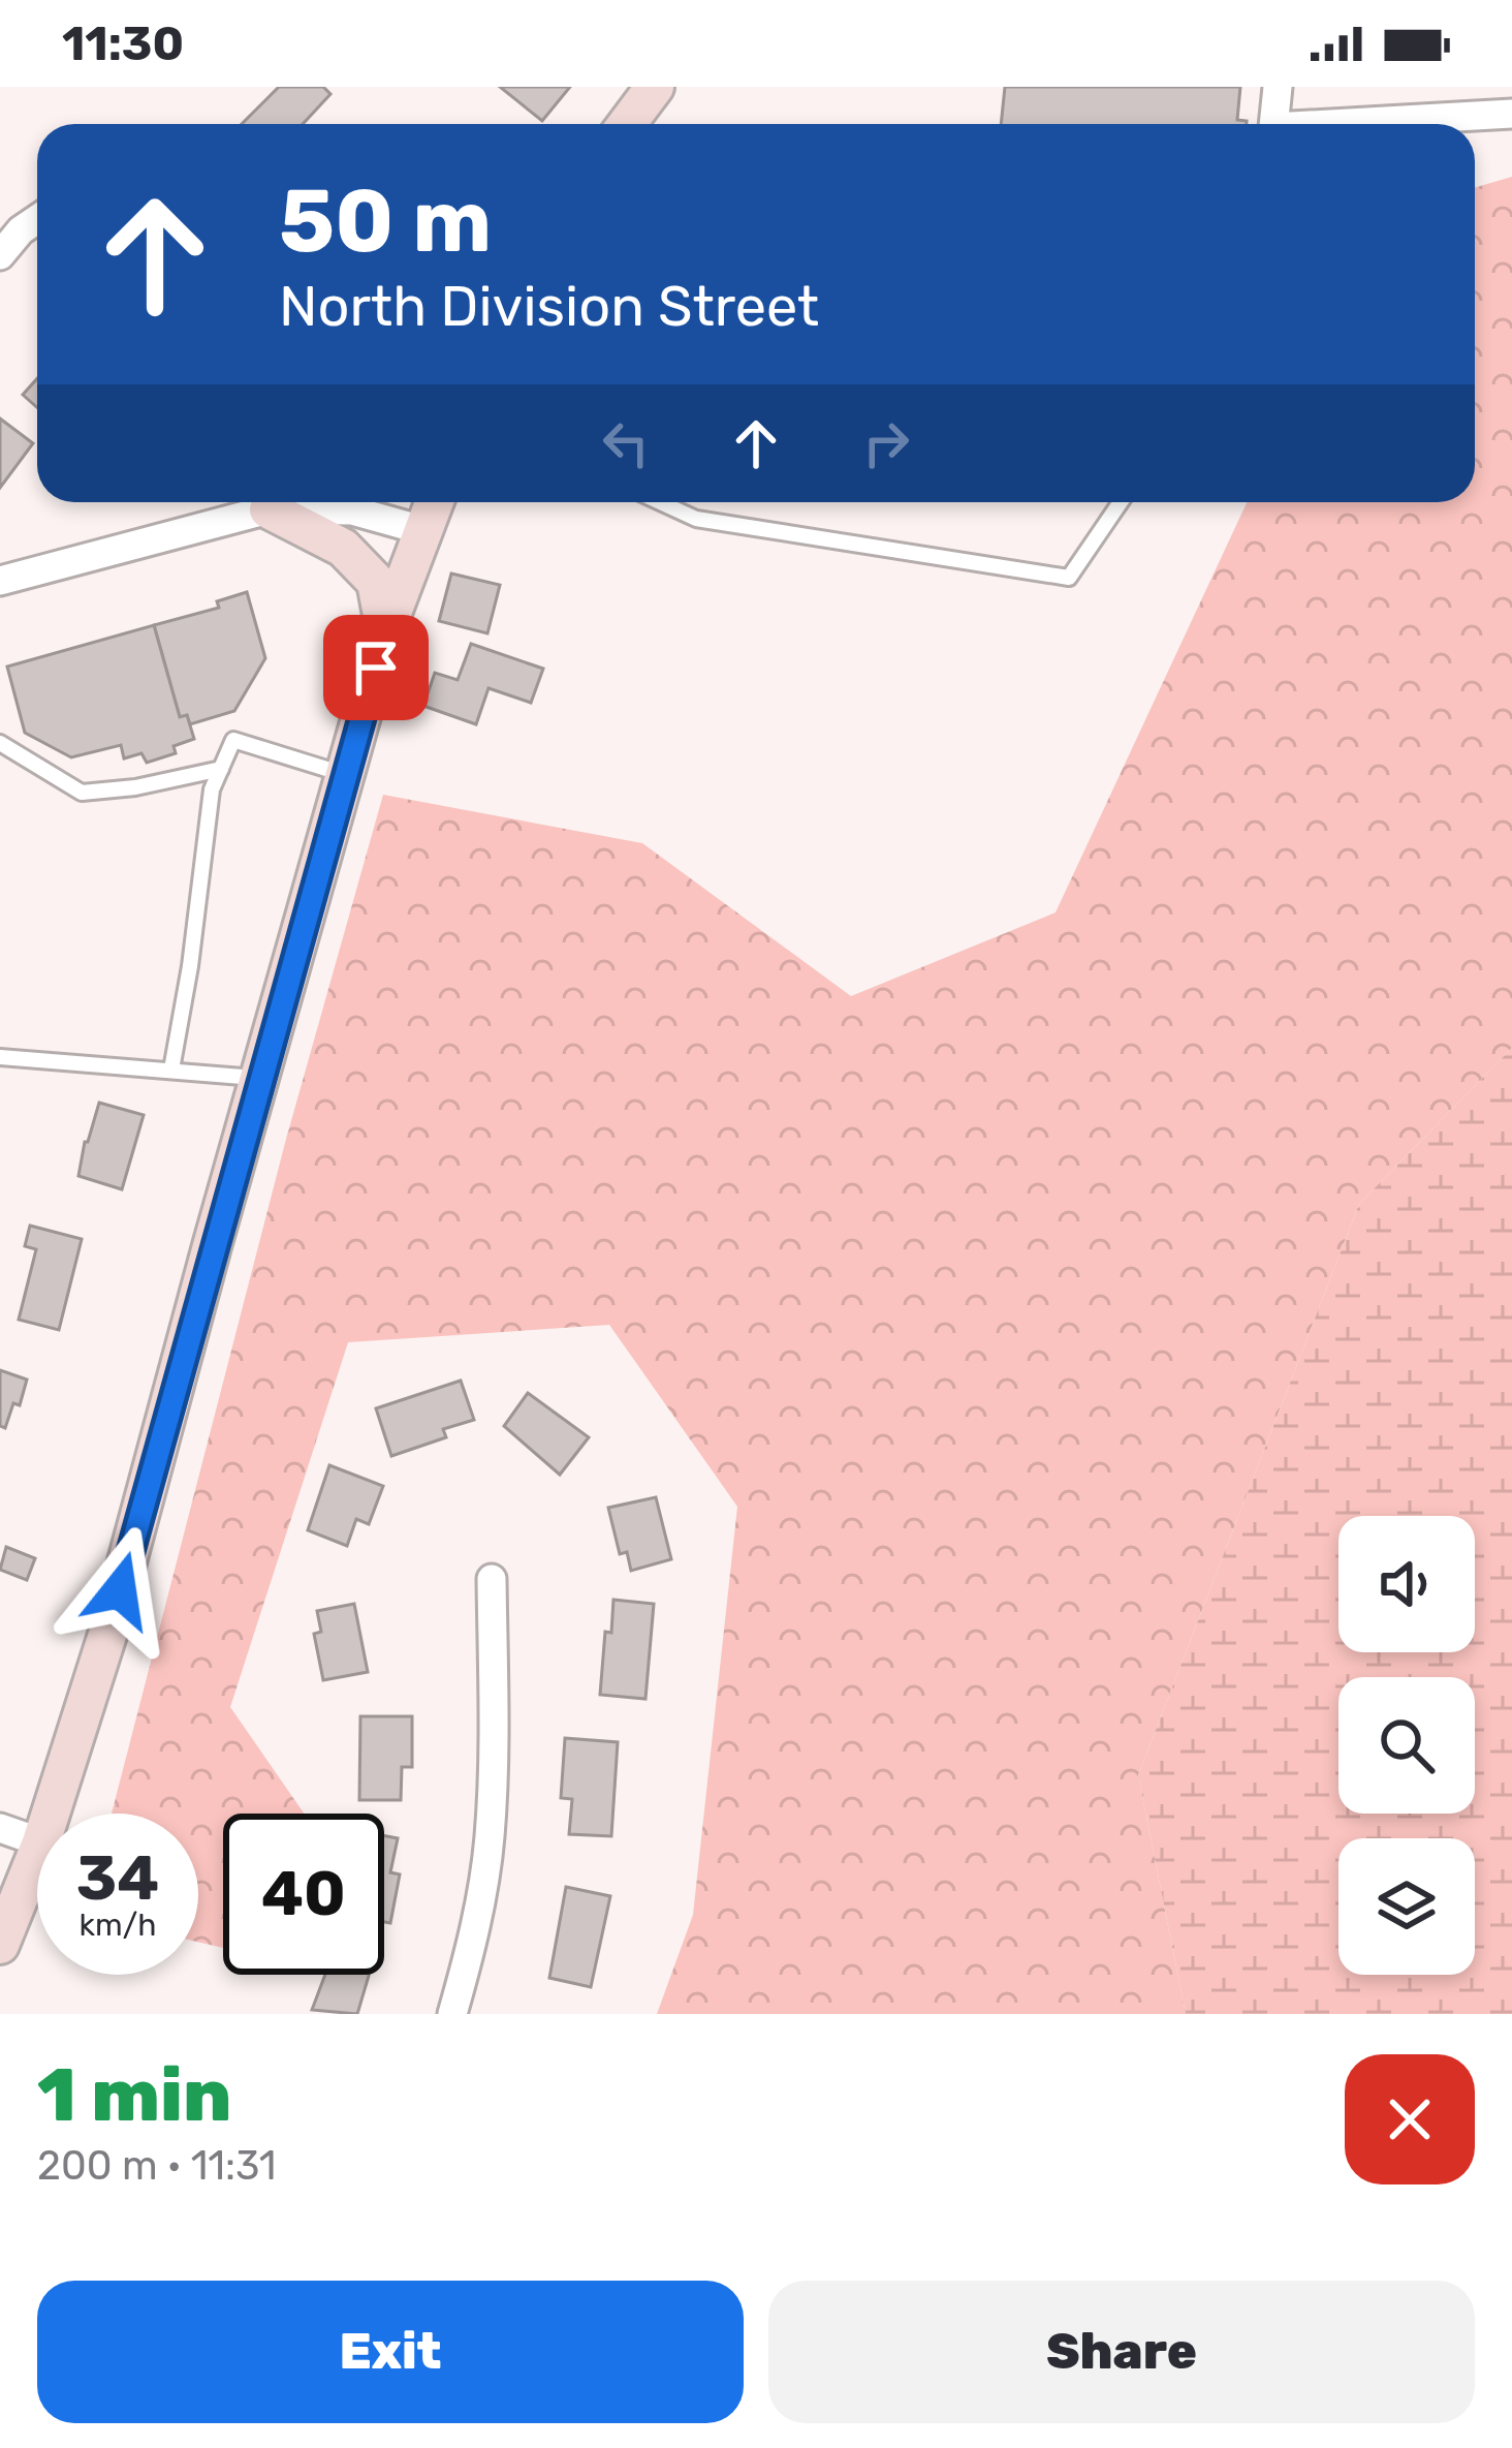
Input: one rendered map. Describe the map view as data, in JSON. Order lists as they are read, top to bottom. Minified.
{"page":{"status":"11:30","turn":["50 m","North Division Street"],"speed":"34 km/h","limit":"40","heading":["1 min","200 m · 11:31"],"buttons":["Exit","Share"]}}
